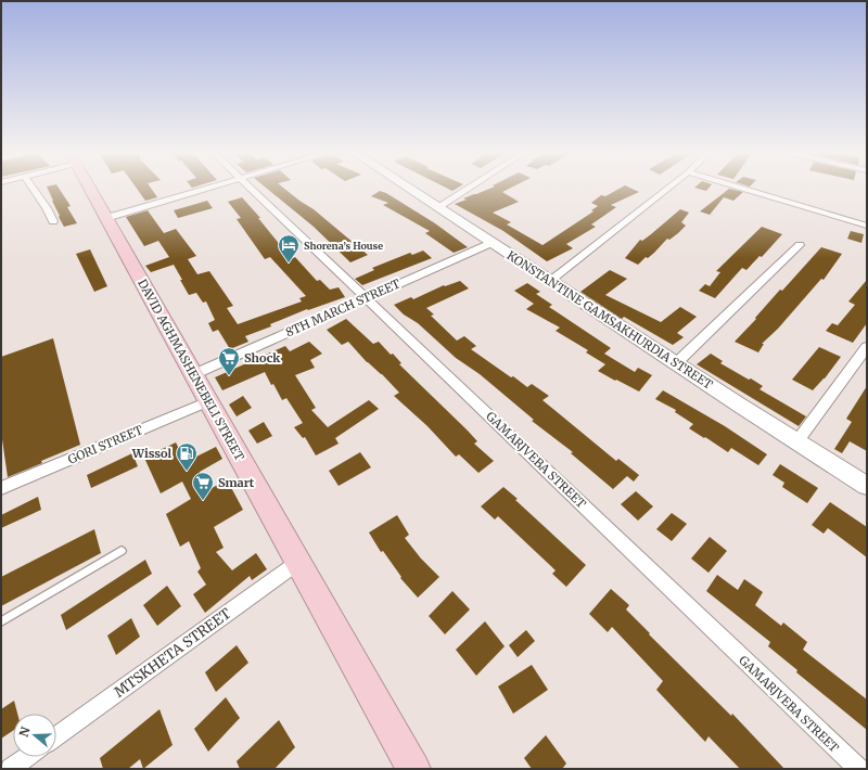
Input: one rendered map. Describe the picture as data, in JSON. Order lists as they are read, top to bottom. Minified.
{"streets":{"highway":["DAVID AGHMASHENEBELI STREET"],"main road":["KONSTANTINE GAMSAKHURDIA STREET"],"street":["8TH MARCH STREET","GORI STREET","GAMARJVEBA STREET","MTSKHETA STREET"]},"crossings":[["8TH MARCH STREET","KONSTANTINE GAMSAKHURDIA STREET"],["8TH MARCH STREET","DAVID AGHMASHENEBELI STREET"],["8TH MARCH STREET","GAMARJVEBA STREET"],["DAVID AGHMASHENEBELI STREET","GORI STREET"],["DAVID AGHMASHENEBELI STREET","MTSKHETA STREET"]],"places":{"hotel":["Shorena’s House"],"supermarket":["Shock","Smart"],"fuel station":["Wissol"]},"north":"left"}
